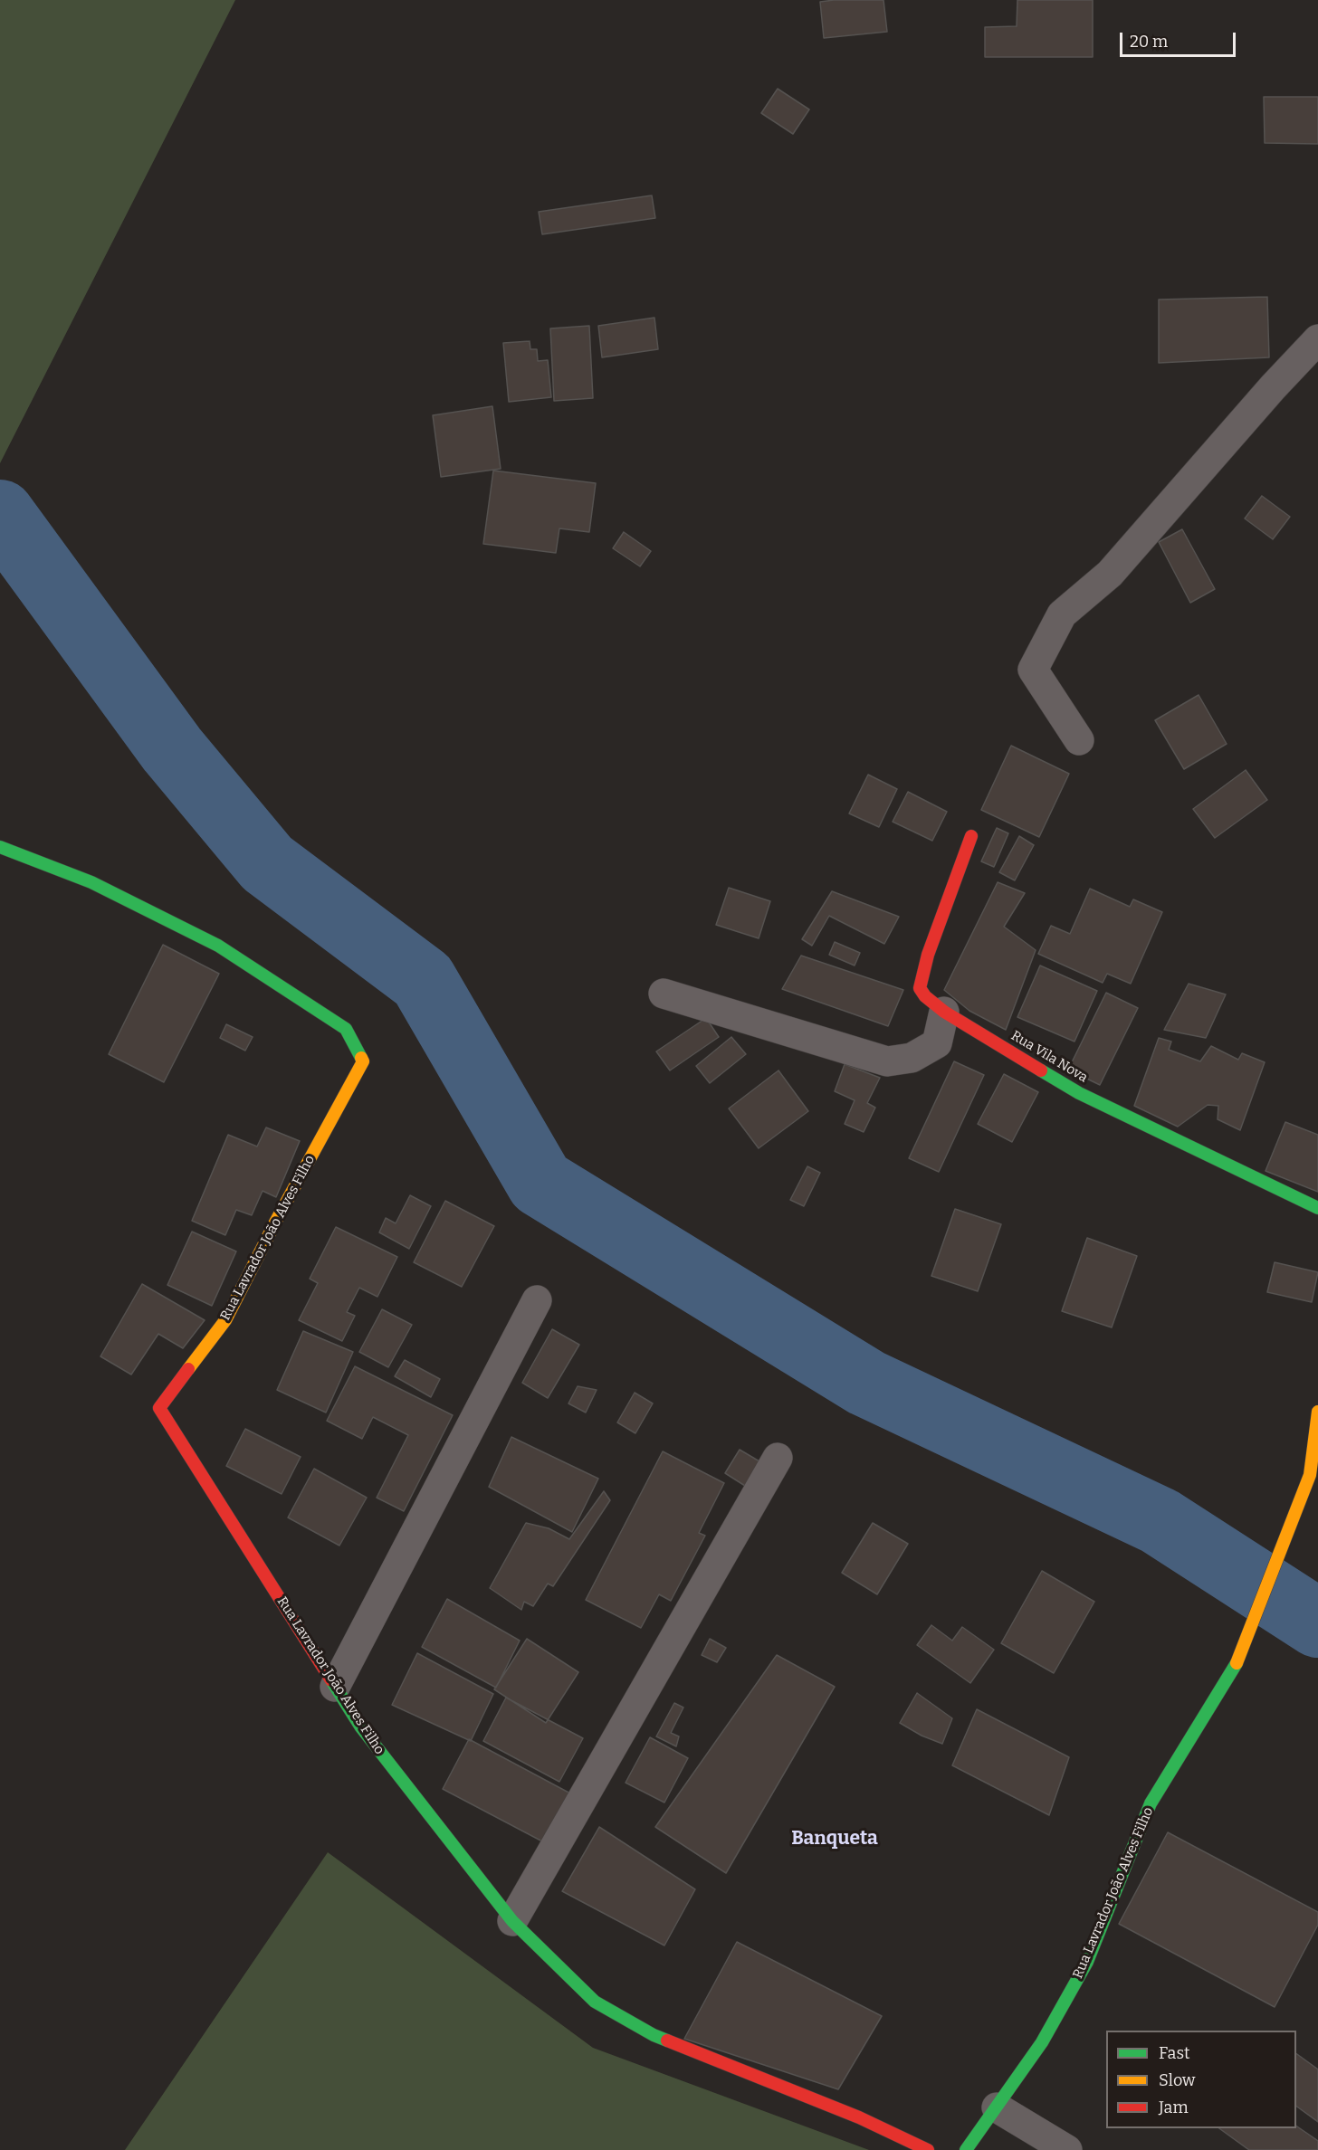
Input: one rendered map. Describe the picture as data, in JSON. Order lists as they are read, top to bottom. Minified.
{"streets":{"street":["Rua Vila Nova","Rua Lavrador João Alves Filho"]},"districts":["Banqueta"],"legend":["Fast","Slow","Jam"],"scale_bar":"20 m"}
